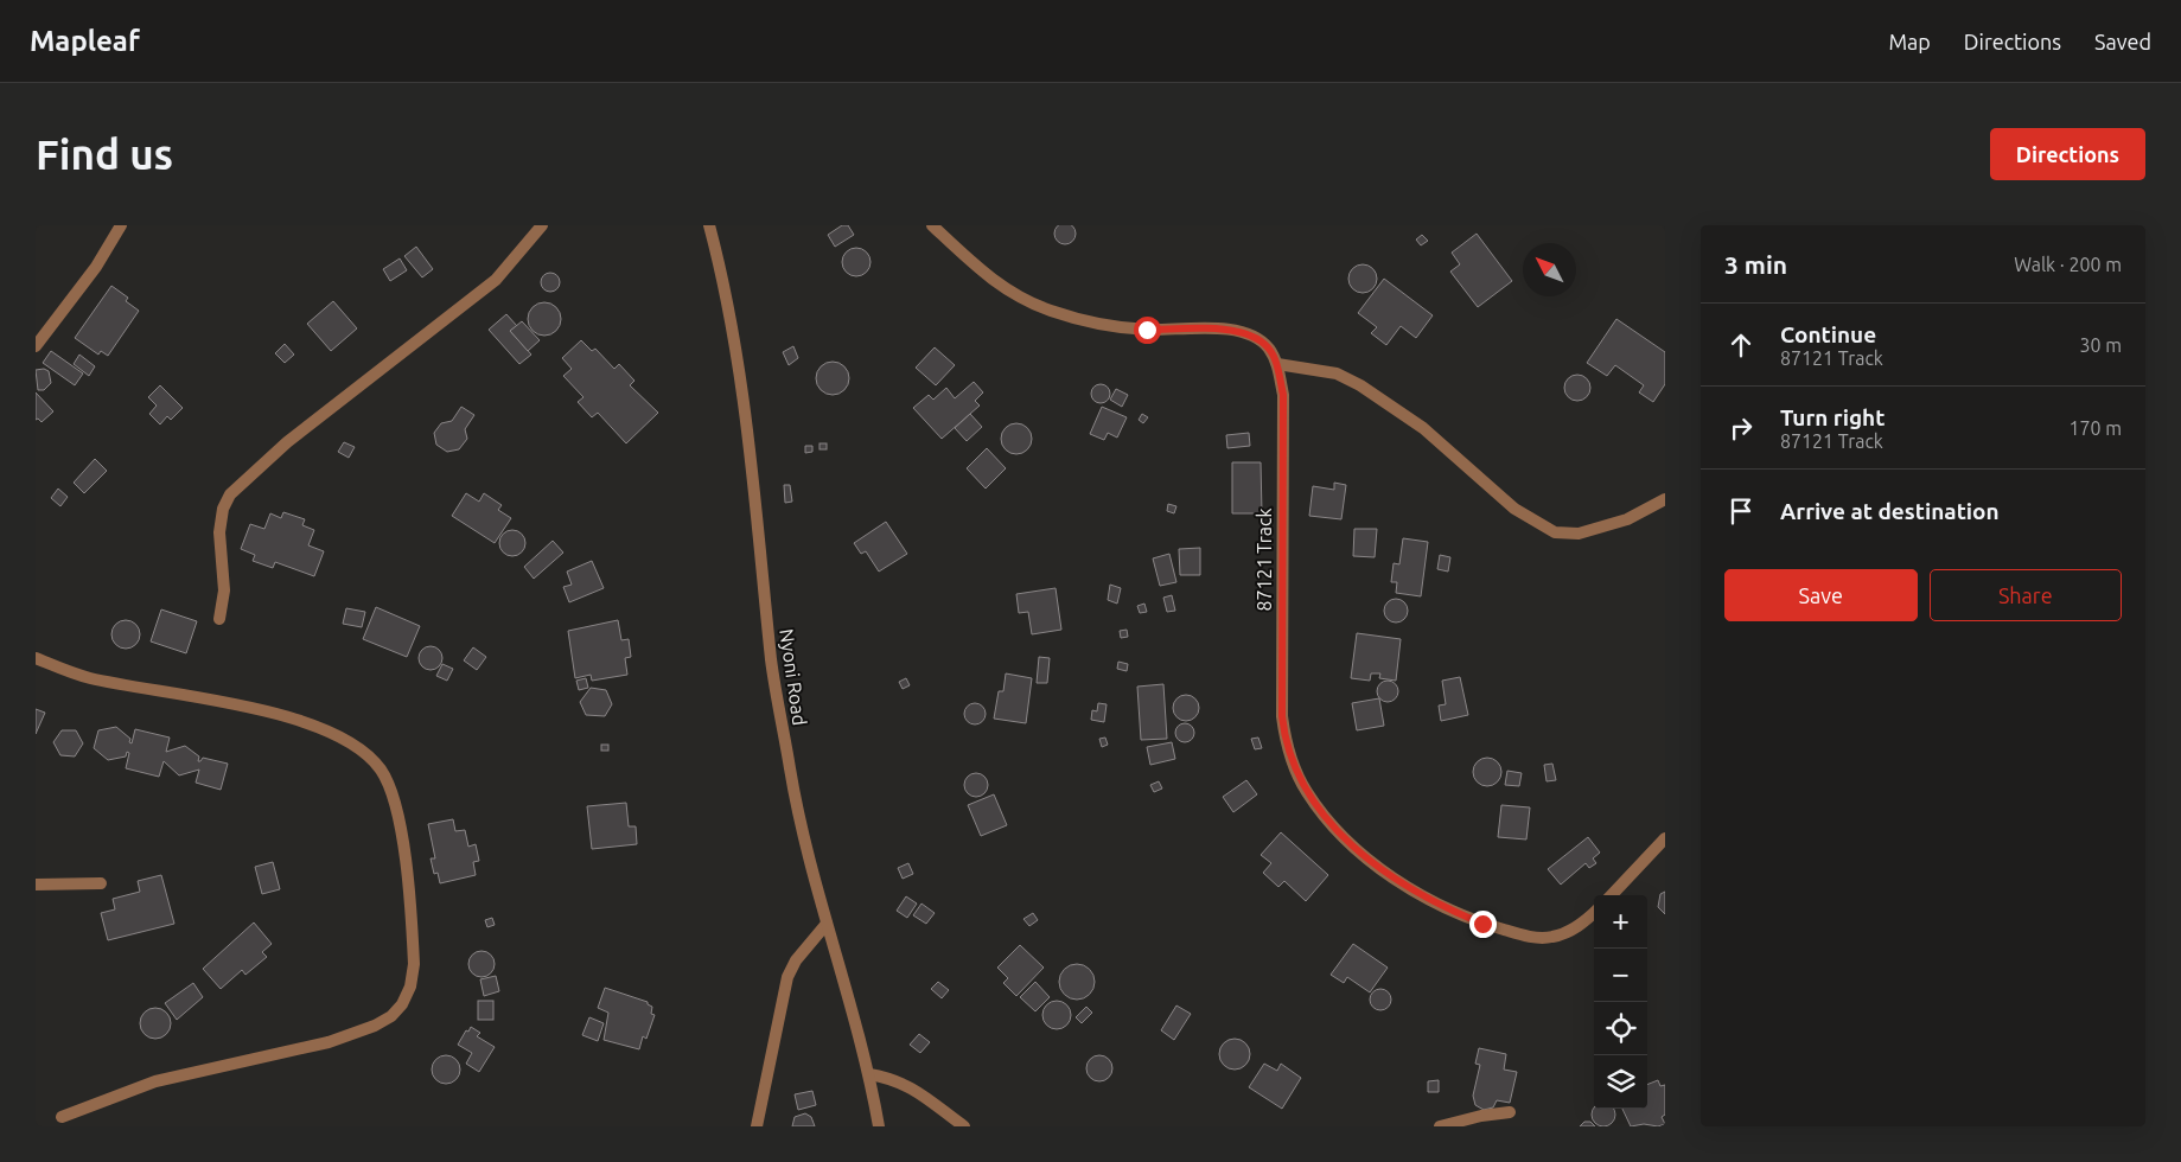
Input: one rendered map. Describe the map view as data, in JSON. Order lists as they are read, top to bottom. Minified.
{"streets":{"street":["87121 Track","Nyoni Road"]},"north":"top left","page":{"header":"Mapleaf","nav":["Map","Directions","Saved"],"buttons":["Directions",["Save","Share"]],"title":"Find us","heading":["3 min","Walk · 200 m"],"list":[["Continue","87121 Track","30 m"],["Turn right","87121 Track","170 m"],"Arrive at destination"],"map_buttons":["+","−"]}}
